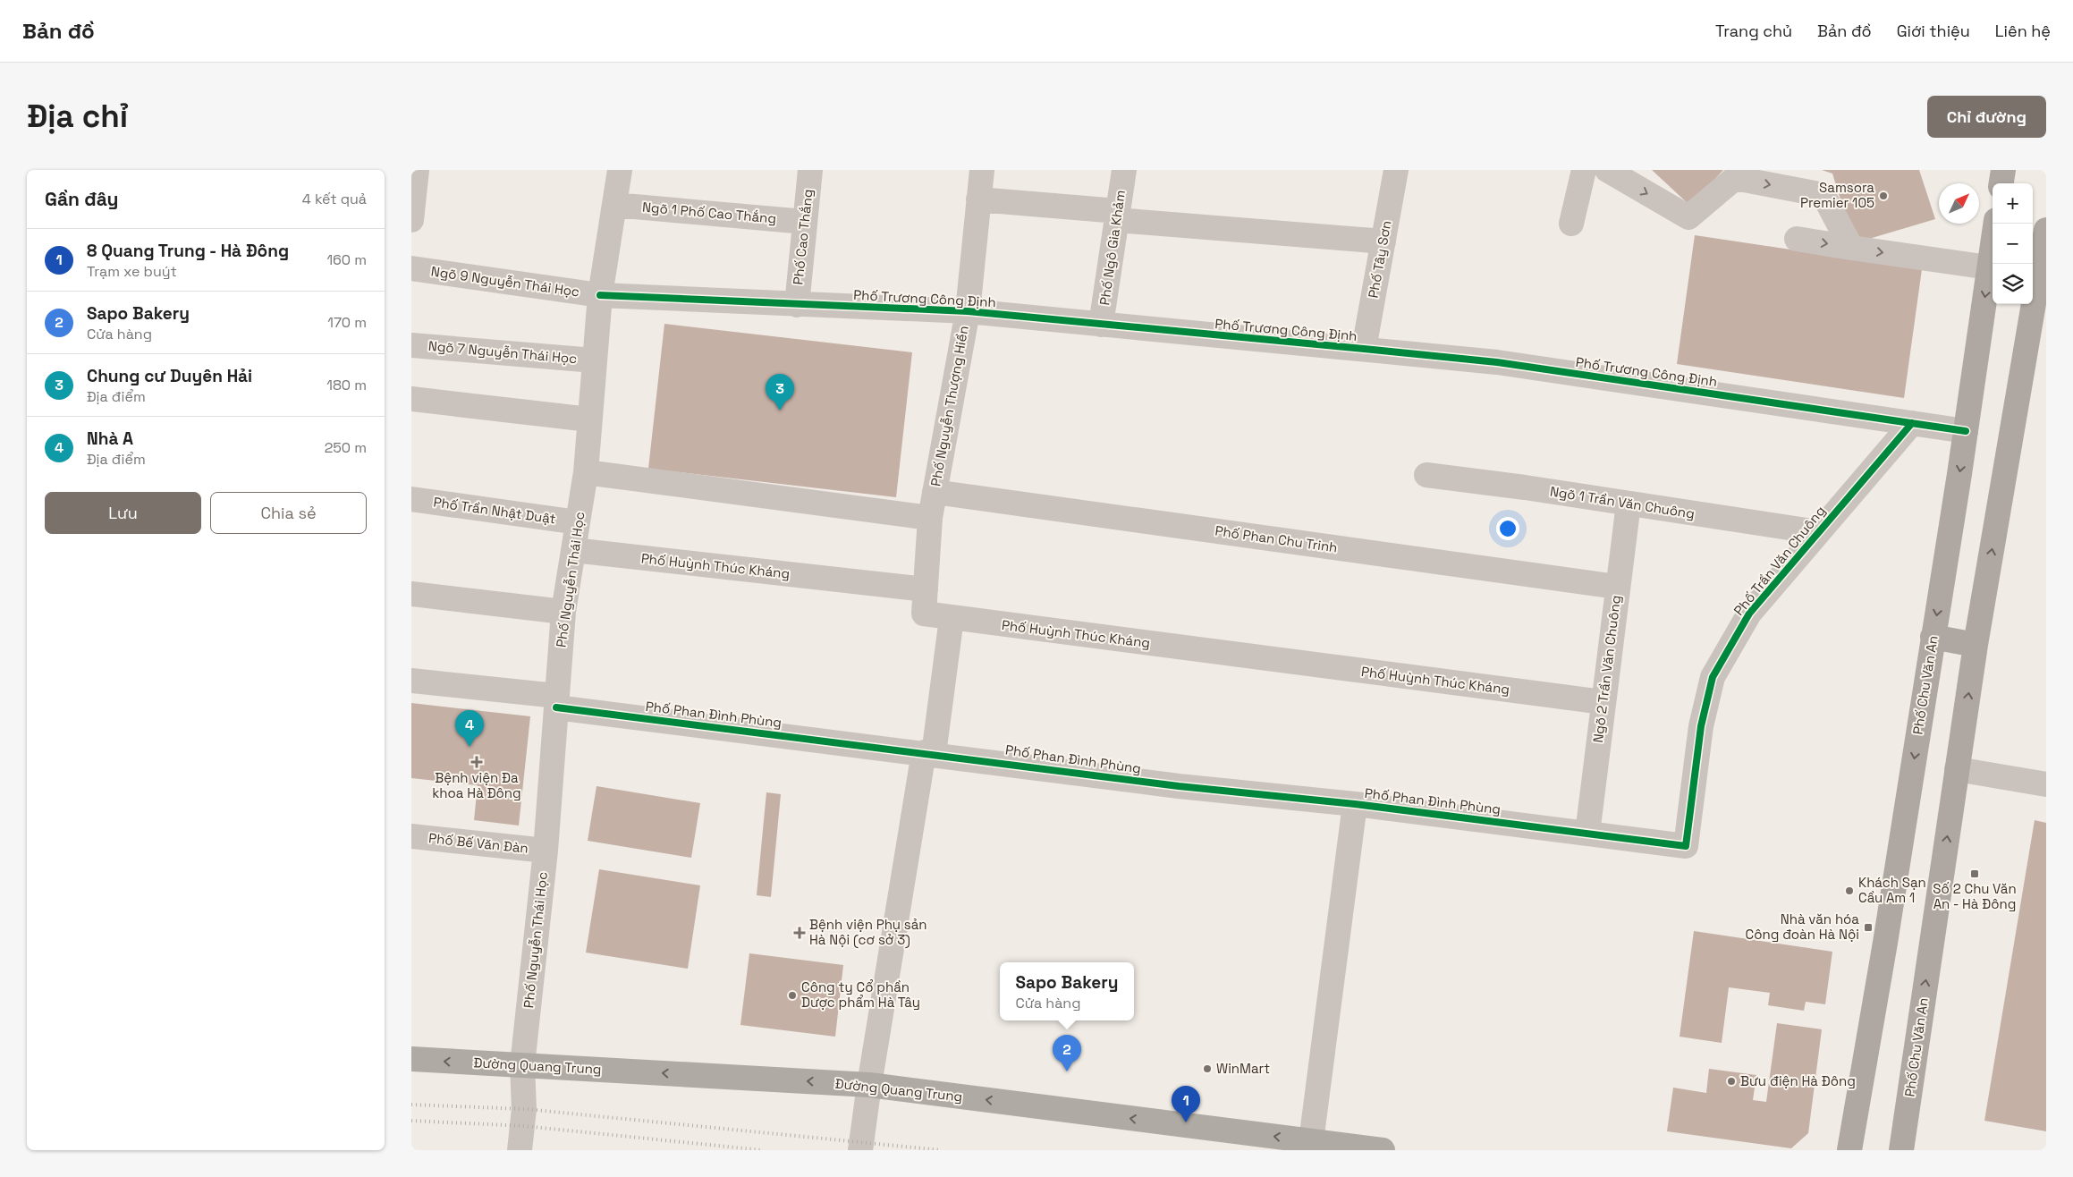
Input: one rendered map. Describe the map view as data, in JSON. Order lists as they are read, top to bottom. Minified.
{"streets":{"highway":["Đường Quang Trung"],"main road":["Phố Chu Văn An"],"street":["Ngõ 1 Phố Cao Thắng","Phố Cao Thắng","Phố Ngô Gia Khảm","Phố Tây Sơn","Ngõ 9 Nguyễn Thái Học","Phố Trương Công Định","Ngõ 7 Nguyễn Thái Học","Phố Nguyễn Thượng Hiền","Ngõ 1 Trần Văn Chuông","Phố Trần Nhật Duật","Phố Phan Chu Trinh","Phố Trần Văn Chuông","Phố Huỳnh Thúc Kháng","Phố Nguyễn Thái Học","Ngõ 2 Trần Văn Chuông","Phố Phan Đình Phùng","Phố Bế Văn Đàn"]},"crossings":[["Ngõ 1 Phố Cao Thắng","Phố Cao Thắng"],["Ngõ 1 Phố Cao Thắng","Phố Nguyễn Thái Học"],["Phố Cao Thắng","Phố Trương Công Định"],["Phố Ngô Gia Khảm","Phố Trương Công Định"],["Phố Tây Sơn","Phố Trương Công Định"],["Ngõ 9 Nguyễn Thái Học","Phố Trương Công Định"],["Ngõ 9 Nguyễn Thái Học","Phố Nguyễn Thái Học"],["Phố Trương Công Định","Phố Nguyễn Thượng Hiền"],["Phố Trương Công Định","Phố Trần Văn Chuông"],["Phố Trương Công Định","Phố Nguyễn Thái Học"],["Phố Trương Công Định","Phố Chu Văn An"],["Ngõ 7 Nguyễn Thái Học","Phố Nguyễn Thái Học"],["Phố Nguyễn Thượng Hiền","Phố Phan Chu Trinh"],["Phố Nguyễn Thượng Hiền","Phố Huỳnh Thúc Kháng"],["Ngõ 1 Trần Văn Chuông","Phố Trần Văn Chuông"],["Ngõ 1 Trần Văn Chuông","Ngõ 2 Trần Văn Chuông"],["Phố Trần Nhật Duật","Phố Nguyễn Thái Học"],["Phố Phan Chu Trinh","Ngõ 2 Trần Văn Chuông"],["Phố Trần Văn Chuông","Ngõ 2 Trần Văn Chuông"],["Phố Trần Văn Chuông","Phố Phan Đình Phùng"],["Phố Huỳnh Thúc Kháng","Phố Nguyễn Thái Học"],["Phố Huỳnh Thúc Kháng","Ngõ 2 Trần Văn Chuông"],["Phố Nguyễn Thái Học","Phố Phan Đình Phùng"],["Phố Nguyễn Thái Học","Phố Bế Văn Đàn"],["Phố Nguyễn Thái Học","Đường Quang Trung"],["Ngõ 2 Trần Văn Chuông","Phố Phan Đình Phùng"]],"one_way":["Đường Quang Trung"],"places":{"other":["Samsora Premier 105","Khách Sạn Cầu Am 1","Công ty Cổ phần Dược phẩm Hà Tây","WinMart","Bưu điện Hà Đông"],"health":["Bệnh viện Đa khoa Hà Đông","Bệnh viện Phụ sản Hà Nội (cơ sở 3)"],"transit":["Số 2 Chu Văn An - Hà Đông","Nhà văn hóa Công đoàn Hà Nội"]},"north":"top right","page":{"header":"Bản đồ","nav":["Trang chủ","Bản đồ","Giới thiệu","Liên hệ"],"buttons":["Chỉ đường",["Lưu","Chia sẻ"]],"title":"Địa chỉ","heading":["Gần đây","4 kết quả"],"map_buttons":["+","−"],"list":[{"mark":"1","name":"8 Quang Trung - Hà Đông","note":"Trạm xe buýt","value":"160 m"},{"mark":"2","name":"Sapo Bakery","note":"Cửa hàng","value":"170 m"},{"mark":"3","name":"Chung cư Duyên Hải","note":"Địa điểm","value":"180 m"},{"mark":"4","name":"Nhà A","note":"Địa điểm","value":"250 m"}],"pins":["3","4","2","1"],"popup":["Sapo Bakery","Cửa hàng"]}}
